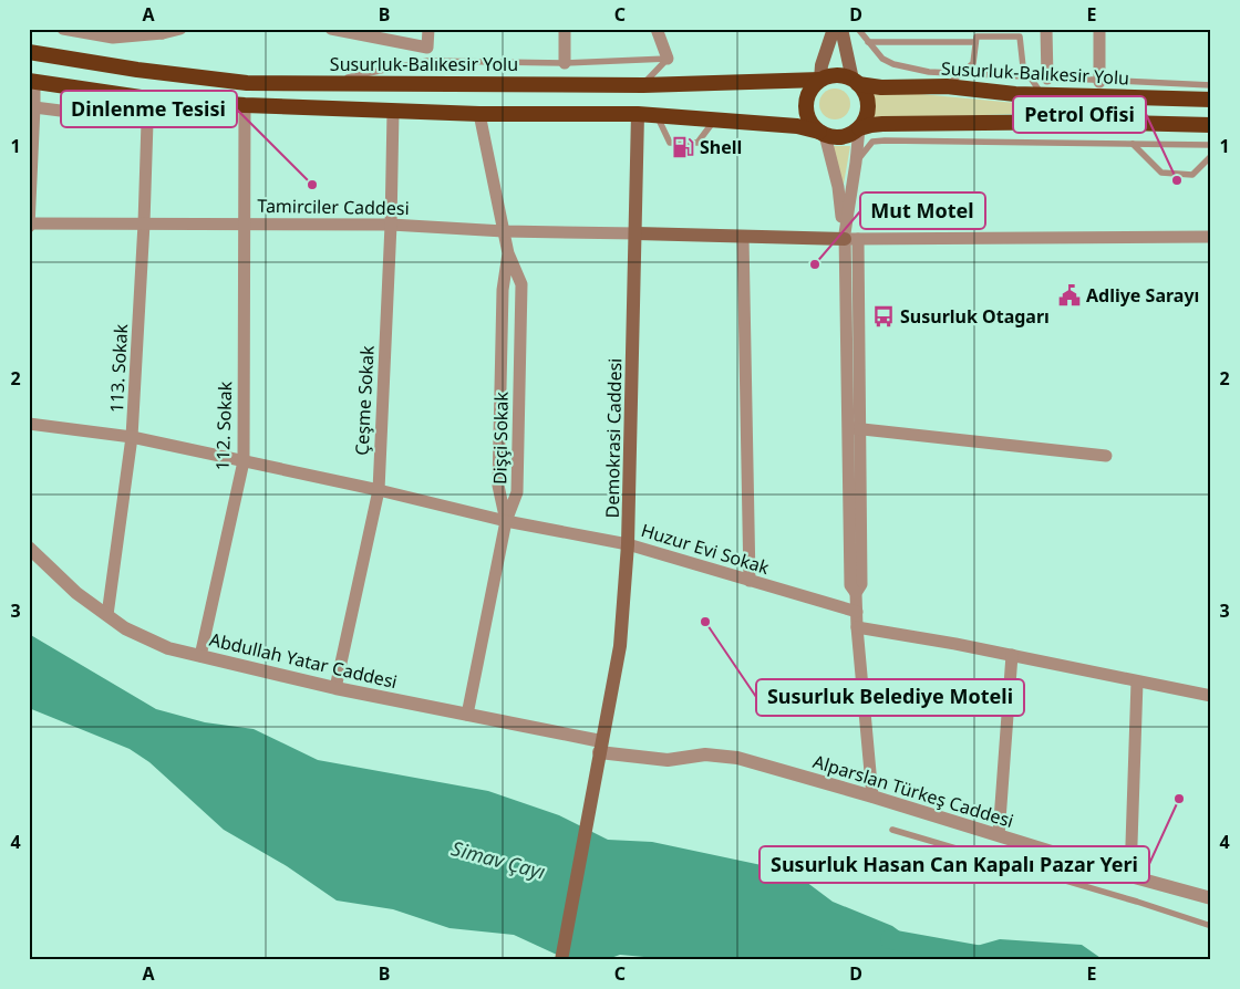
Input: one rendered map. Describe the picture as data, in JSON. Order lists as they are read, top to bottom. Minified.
{"streets":{"highway":["Susurluk-Balıkesir Yolu"],"main road":["Demokrasi Caddesi"],"street":["Tamirciler Caddesi","113. Sokak","Çeşme Sokak","112. Sokak","Dişçi Sokak","Huzur Evi Sokak","Abdullah Yatar Caddesi","Alparslan Türkeş Caddesi"]},"crossings":[["Tamirciler Caddesi","113. Sokak"],["Tamirciler Caddesi","Çeşme Sokak"],["Tamirciler Caddesi","112. Sokak"],["Tamirciler Caddesi","Demokrasi Caddesi"],["113. Sokak","Huzur Evi Sokak"],["113. Sokak","Abdullah Yatar Caddesi"],["Çeşme Sokak","Huzur Evi Sokak"],["Çeşme Sokak","Abdullah Yatar Caddesi"],["112. Sokak","Huzur Evi Sokak"],["112. Sokak","Abdullah Yatar Caddesi"],["Dişçi Sokak","Huzur Evi Sokak"],["Demokrasi Caddesi","Huzur Evi Sokak"],["Demokrasi Caddesi","Abdullah Yatar Caddesi"],["Demokrasi Caddesi","Alparslan Türkeş Caddesi"],["Abdullah Yatar Caddesi","Alparslan Türkeş Caddesi"]],"water":["Simav Çayı"],"places":{"fuel station":["Shell"],"other":["Petrol Ofisi","Dinlenme Tesisi","Mut Motel","Susurluk Belediye Moteli","Susurluk Hasan Can Kapalı Pazar Yeri"],"public building":["Adliye Sarayı"],"bus stop":["Susurluk Otagarı"]},"grid":{"columns":["A","B","C","D","E"],"rows":["1","2","3","4"]}}
